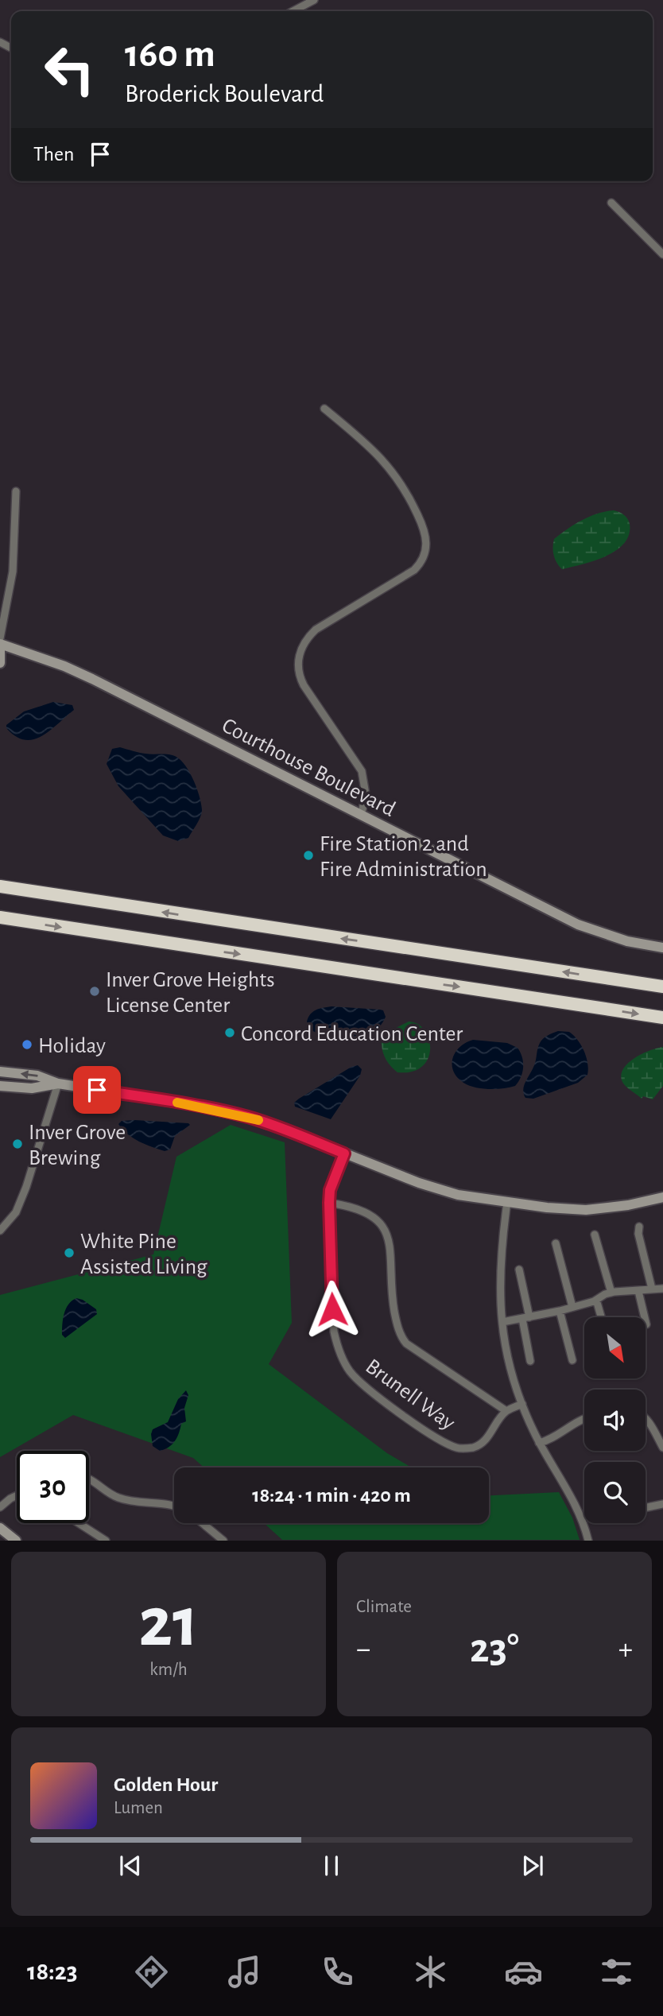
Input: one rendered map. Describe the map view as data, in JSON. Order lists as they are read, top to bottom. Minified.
{"streets":{"street":["Courthouse Boulevard","Brunell Way"]},"places":["Fire Station 2 and Fire Administration","Inver Grove Heights License Center","Concord Education Center","Holiday","Inver Grove Brewing","White Pine Assisted Living"],"north":"bottom right","page":{"turn":["160 m","Broderick Boulevard"],"then":"Then","limit":"30","trip":"18:24 · 1 min · 420 m","tile":[["21","km/h"],"Climate"],"heat":["−","23°","+"],"song":["Golden Hour","Lumen"],"tabs":"18:23"}}
